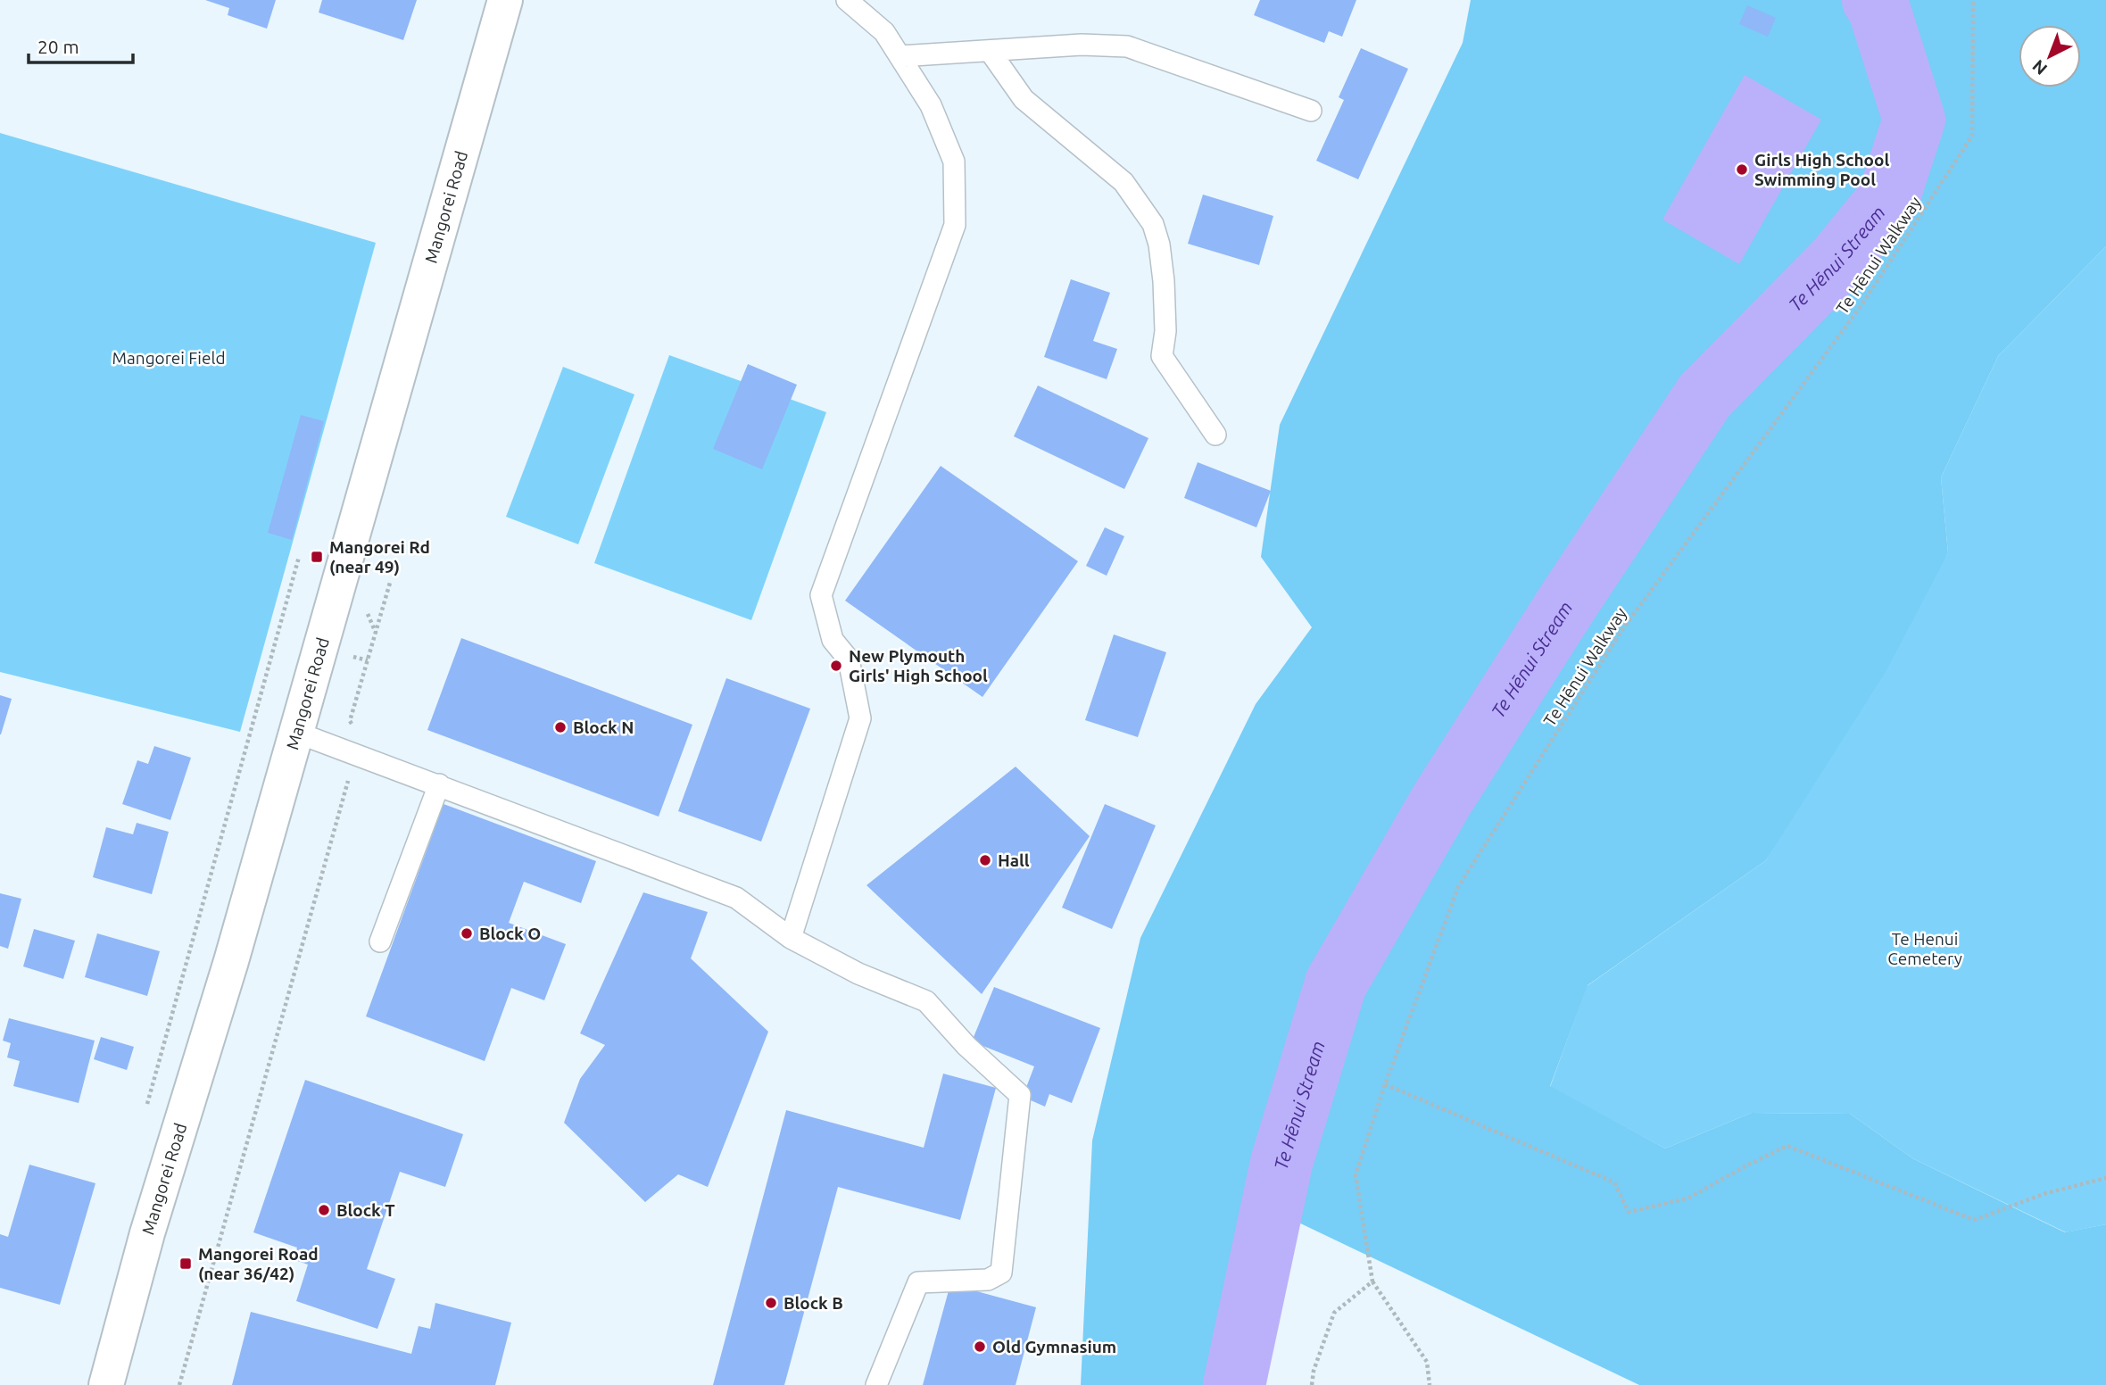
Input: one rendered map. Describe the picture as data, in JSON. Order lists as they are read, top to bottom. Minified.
{"streets":{"main road":["Mangorei Road"],"path":["Te Hēnui Walkway"]},"water":["Te Hēnui Stream"],"parks":["Mangorei Field","Te Henui Cemetery"],"places":{"other":["Girls High School Swimming Pool","New Plymouth Girls' High School","Block N","Hall","Block O","Block T","Block B","Old Gymnasium"],"transit":["Mangorei Rd (near 49)","Mangorei Road (near 36/42)"]},"scale_bar":"20 m","north":"bottom left"}
